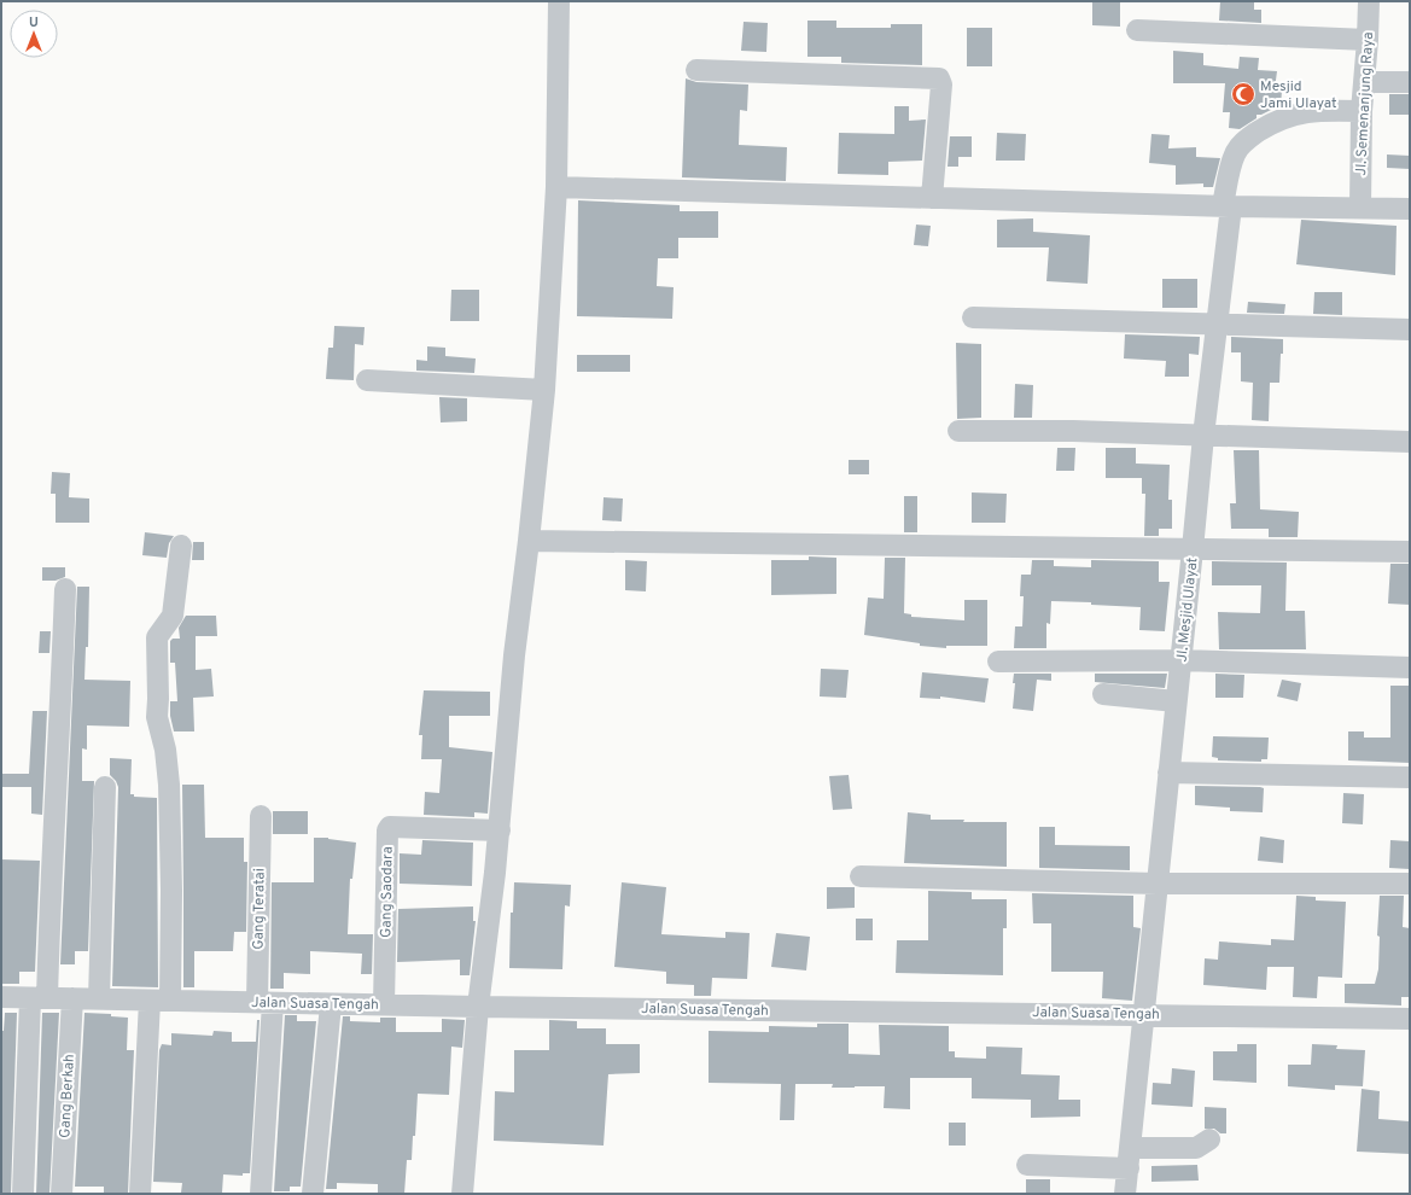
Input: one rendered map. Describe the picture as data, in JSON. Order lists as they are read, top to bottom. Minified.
{"streets":{"street":["Jl. Semenanjung Raya","Jl. Mesjid Ulayat","Gang Saodara","Gang Teratai","Jalan Suasa Tengah","Gang Berkah"]},"crossings":[["Jl. Semenanjung Raya","Jl. Mesjid Ulayat"],["Jl. Mesjid Ulayat","Jalan Suasa Tengah"],["Gang Saodara","Jalan Suasa Tengah"],["Gang Teratai","Jalan Suasa Tengah"],["Jalan Suasa Tengah","Gang Berkah"]],"places":{"mosque":["Mesjid Jami Ulayat"]},"north":"top"}
